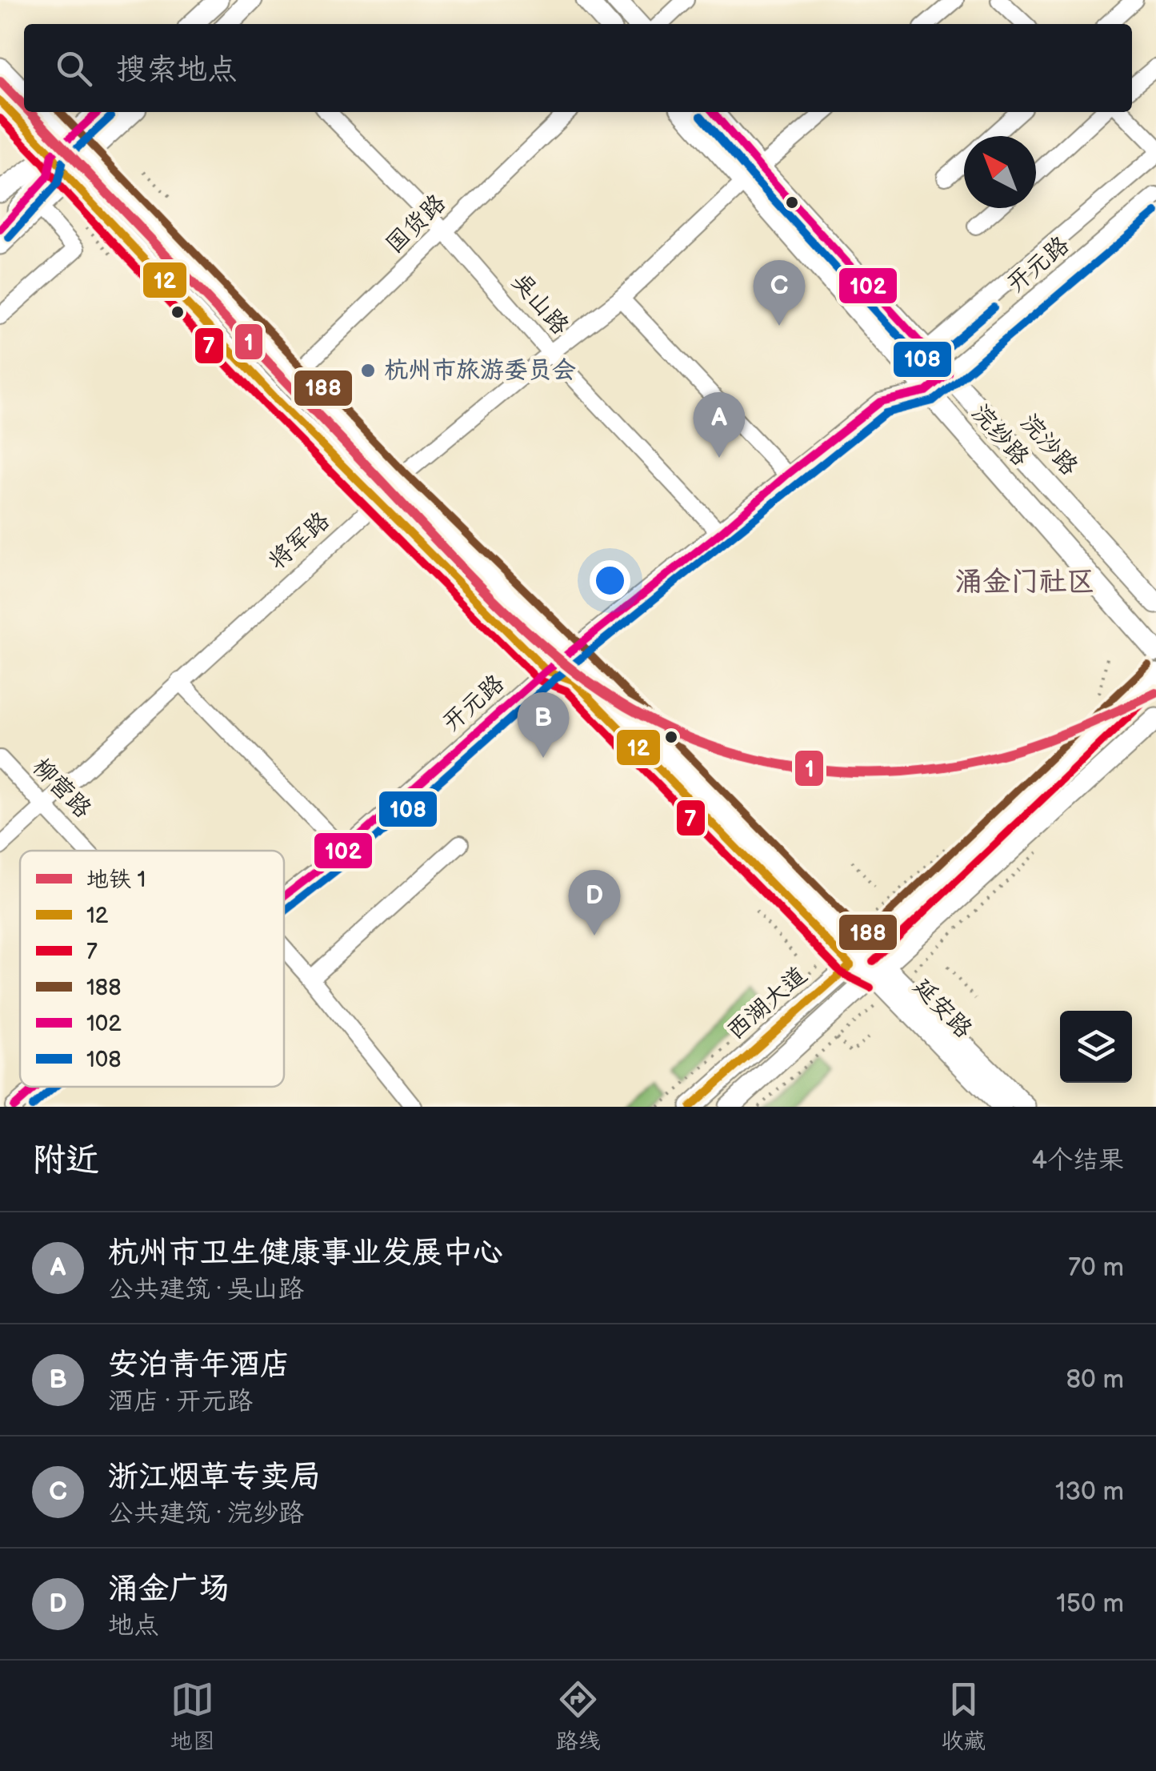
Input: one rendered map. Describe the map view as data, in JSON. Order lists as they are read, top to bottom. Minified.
{"streets":{"main road":["浣纱路","浣沙路","西湖大道","延安路"],"street":["国货路","开元路","吴山路","将军路","柳营路"]},"crossings":[["国货路","吴山路"],["国货路","延安路"],["开元路","吴山路"],["开元路","浣纱路"],["开元路","浣沙路"],["开元路","延安路"],["吴山路","将军路"],["浣纱路","将军路"],["浣沙路","将军路"],["将军路","柳营路"],["将军路","延安路"],["西湖大道","延安路"]],"districts":["涌金门社区"],"places":["杭州市旅游委员会"],"lines":["metro line 1","transit line 12","transit line 188","transit line 102","transit line 108","transit line 7"],"legend":["地铁 1","12","7","188","102","108"],"north":"top left","page":{"search":"搜索地点","pins":["C","A","B","D"],"heading":["附近","4个结果"],"list":[{"mark":"A","name":"杭州市卫生健康事业发展中心","note":"公共建筑 · 吴山路","value":"70 m"},{"mark":"B","name":"安泊青年酒店","note":"酒店 · 开元路","value":"80 m"},{"mark":"C","name":"浙江烟草专卖局","note":"公共建筑 · 浣纱路","value":"130 m"},{"mark":"D","name":"涌金广场","note":"地点","value":"150 m"}],"nav":["地图","路线","收藏"]}}
